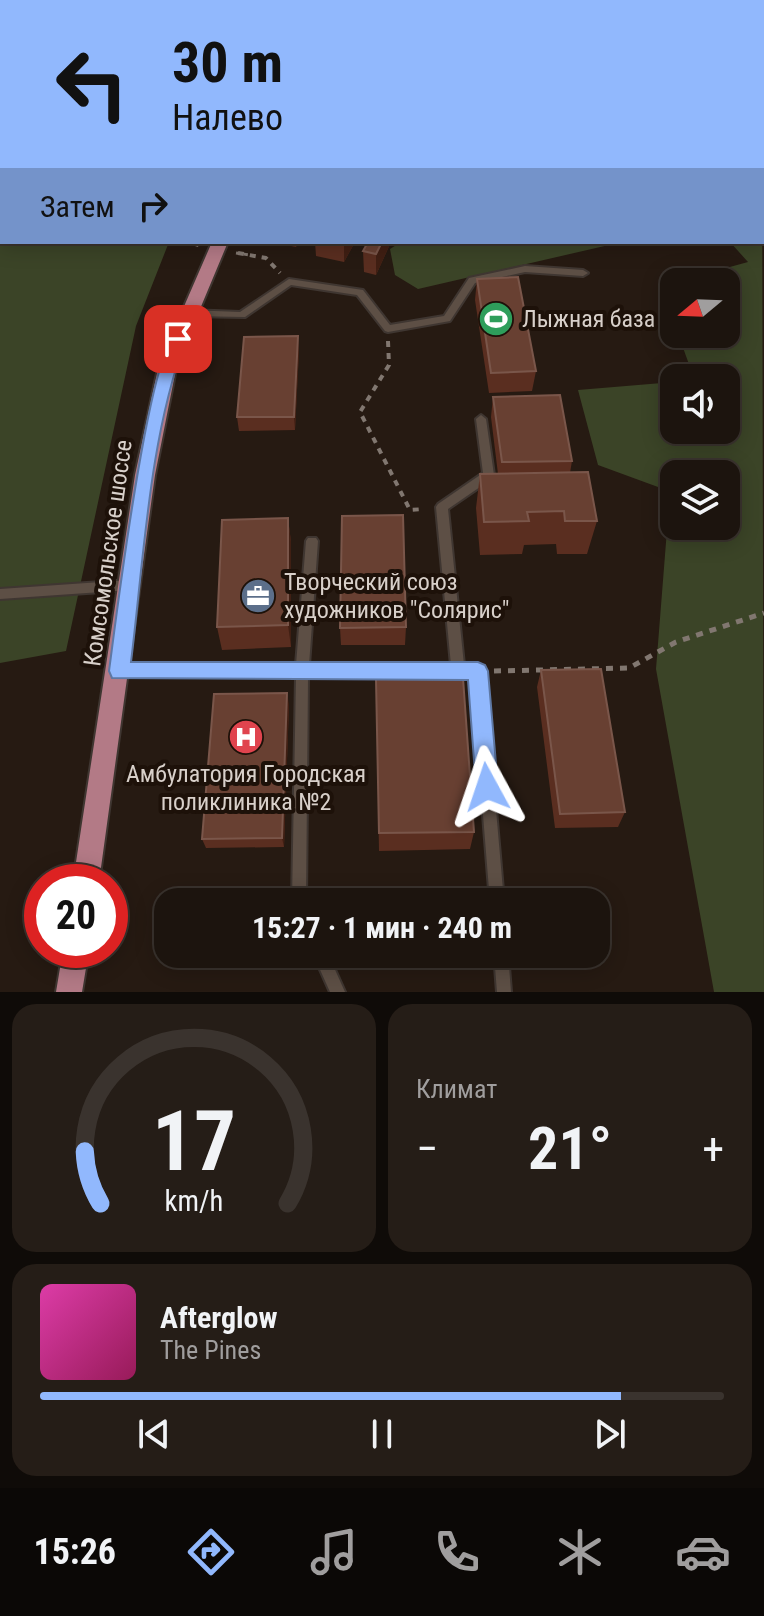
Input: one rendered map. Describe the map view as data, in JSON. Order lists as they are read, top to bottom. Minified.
{"streets":{"main road":["Комсомольское шоссе"]},"places":{"sports":["Лыжная база"],"office":["Творческий союз художников \"Солярис\""],"hospital":["Амбулатория Городская поликлиника №2"]},"north":"left","page":{"turn":["30 m","Налево"],"then":"Затем","limit":"20","trip":"15:27 · 1 мин · 240 m","tile":"Климат","heat":["−","21°","+"],"song":["Afterglow","The Pines"],"tabs":"15:26","gauge":["17","km/h"]}}
